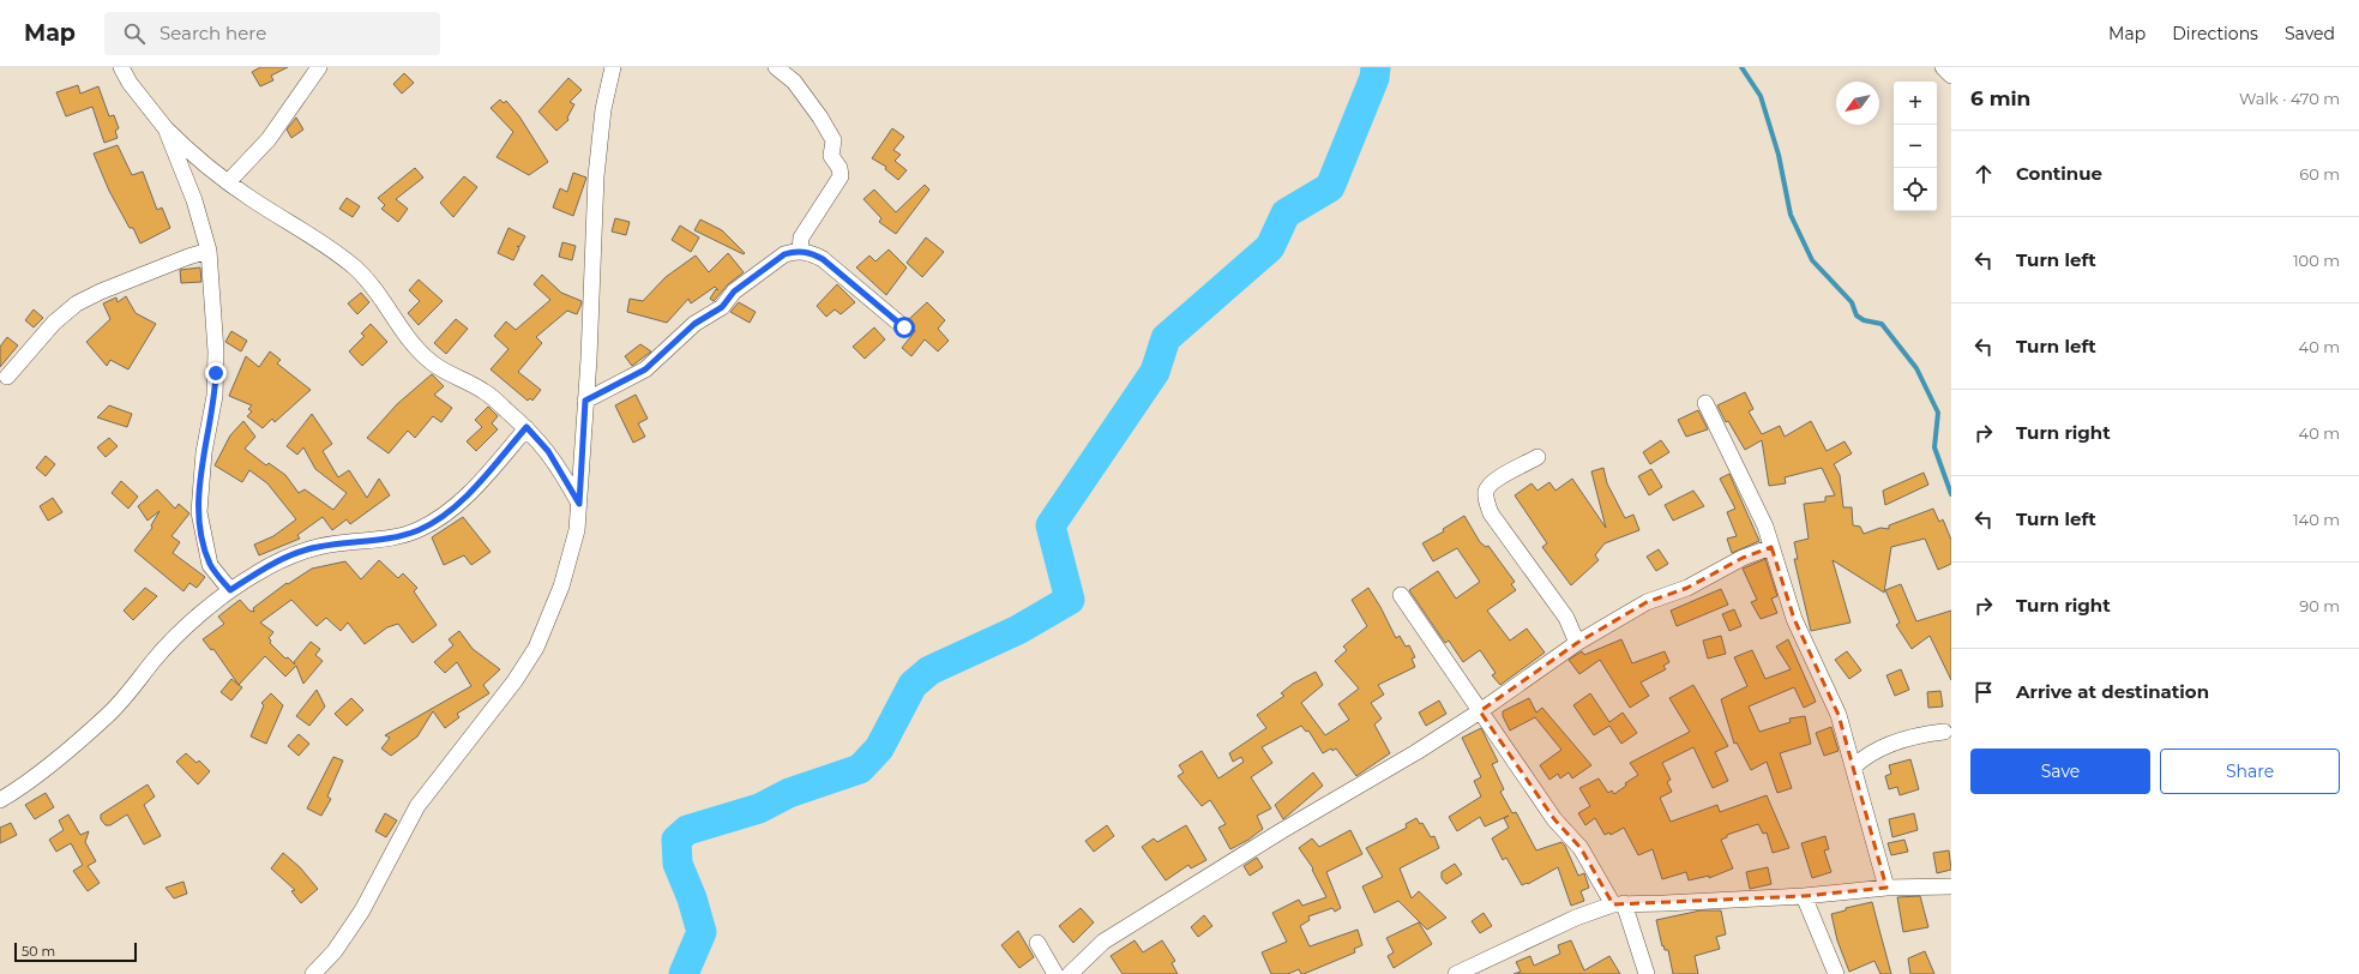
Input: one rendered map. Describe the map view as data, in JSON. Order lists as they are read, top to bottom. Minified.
{"scale_bar":"50 m","north":"bottom left","page":{"header":"Map","search":"Search here","nav":["Map","Directions","Saved"],"heading":["6 min","Walk · 470 m"],"map_buttons":["+","−"],"list":[["Continue","60 m"],["Turn left","100 m"],["Turn left","40 m"],["Turn right","40 m"],["Turn left","140 m"],["Turn right","90 m"],"Arrive at destination"],"buttons":["Save","Share"],"scale":"50 m"}}
